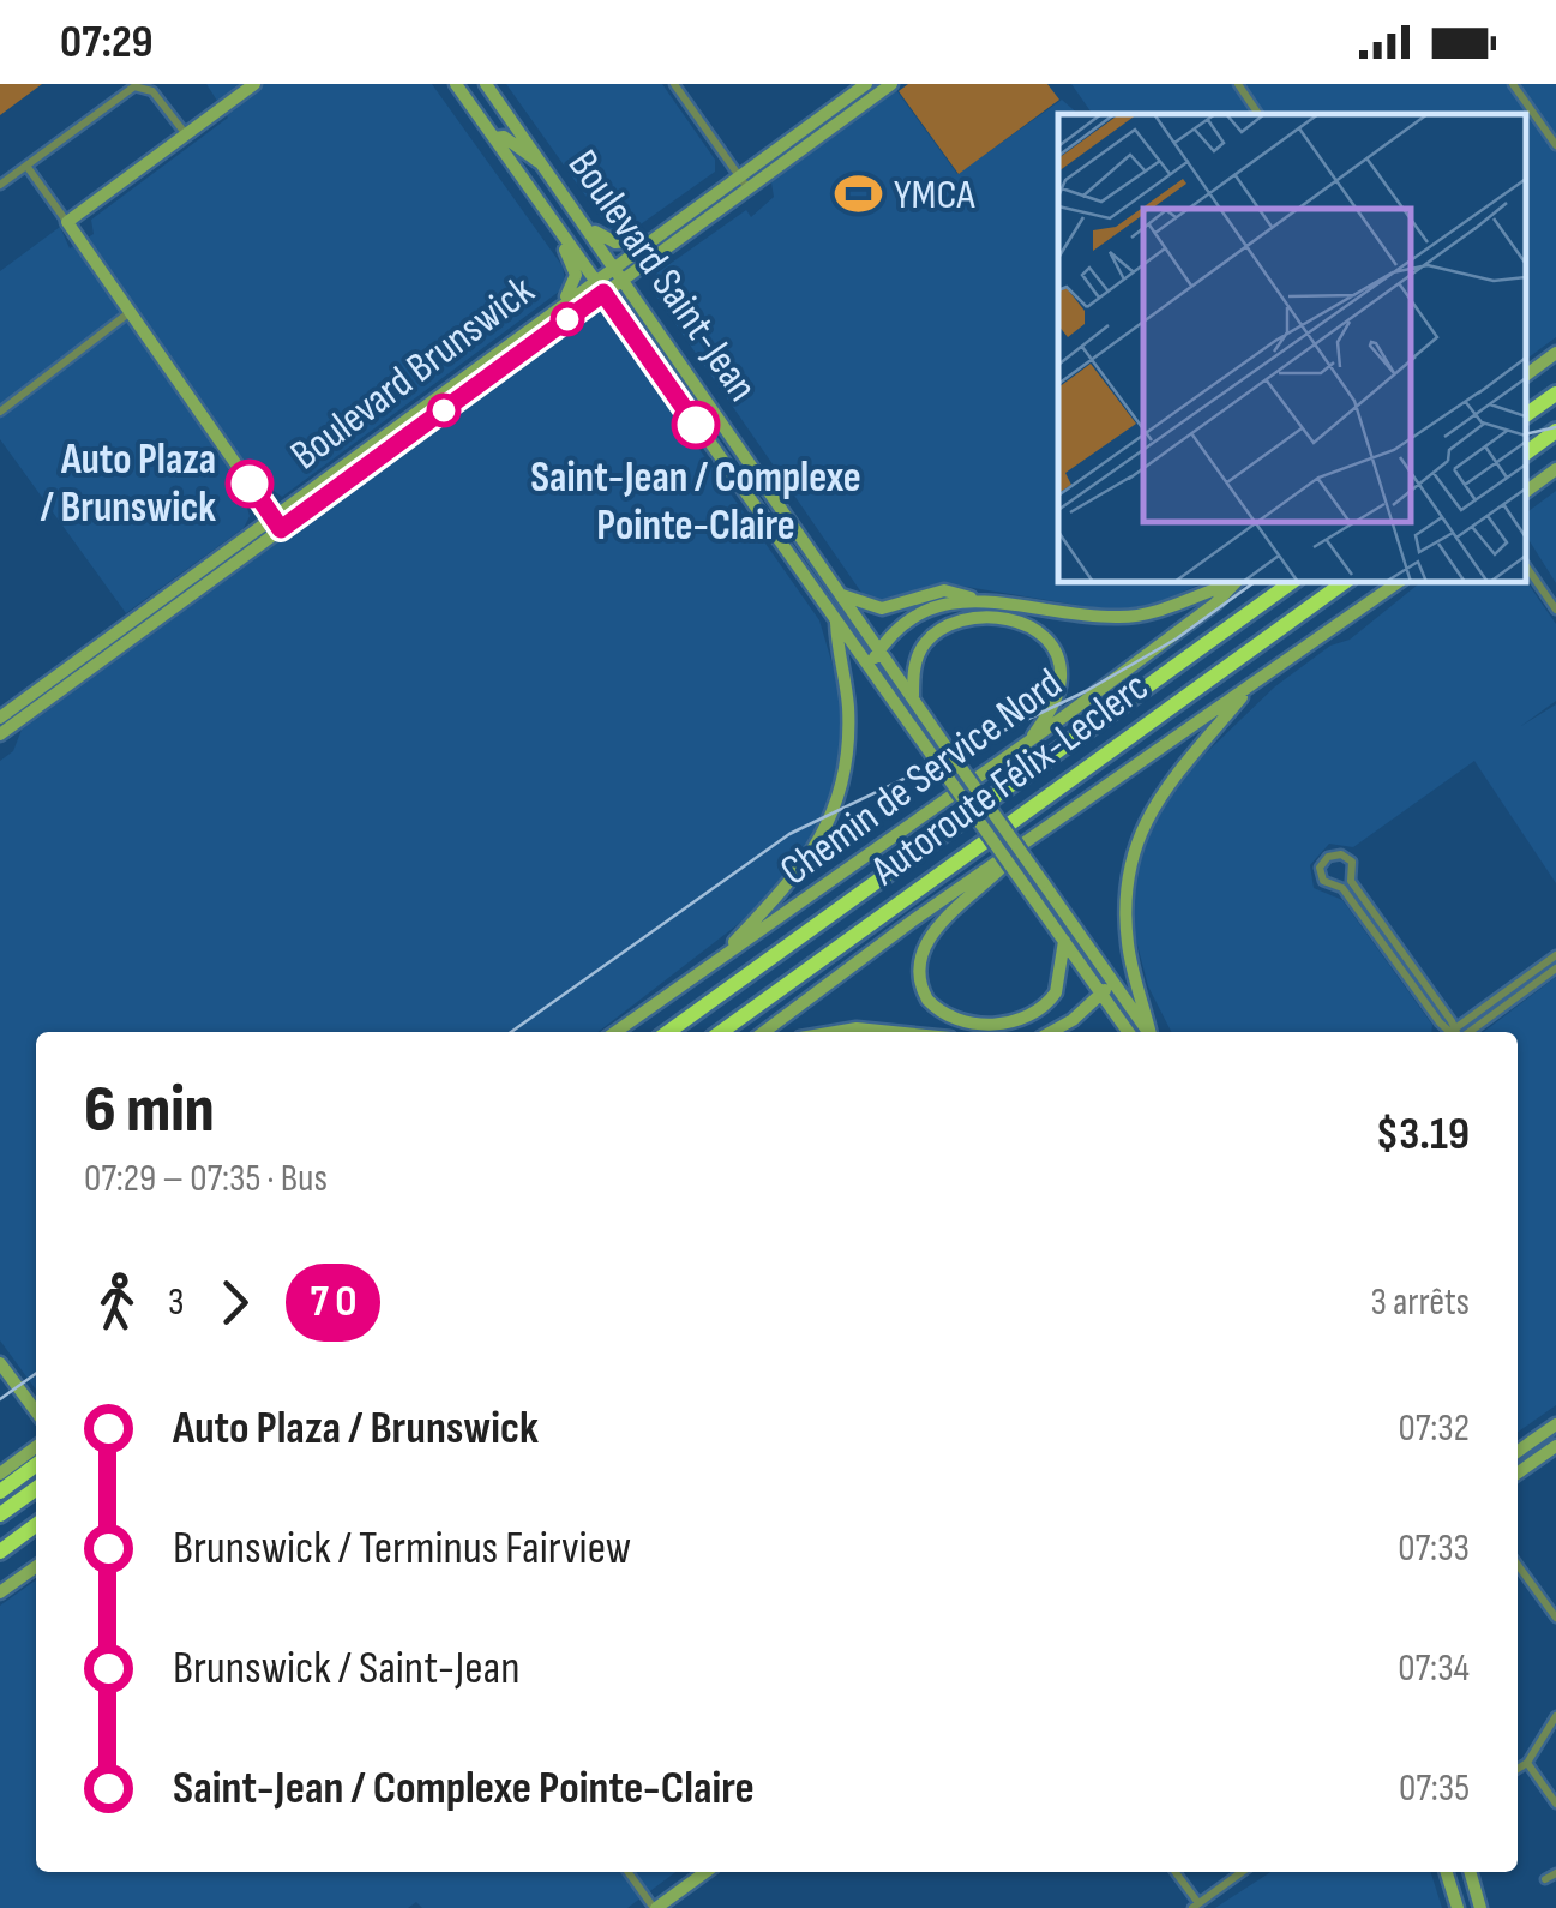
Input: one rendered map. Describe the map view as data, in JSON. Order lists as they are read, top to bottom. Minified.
{"streets":{"highway":["Autoroute Félix-Leclerc"],"main road":["Boulevard Saint-Jean","Boulevard Brunswick","Chemin de Service Nord"]},"crossings":[["Boulevard Saint-Jean","Boulevard Brunswick"]],"places":{"sports":["YMCA"],"other":["Saint-Jean / Complexe Pointe-Claire","Auto Plaza / Brunswick"]},"page":{"status":"07:29","heading":["6 min","07:29 – 07:35 · Bus","$3.19"],"legs":["3","7 O","3 arrêts"],"list":[{"name":"Auto Plaza / Brunswick","value":"07:32"},{"name":"Brunswick / Terminus Fairview","value":"07:33"},{"name":"Brunswick / Saint-Jean","value":"07:34"},{"name":"Saint-Jean / Complexe Pointe-Claire","value":"07:35"}]}}
